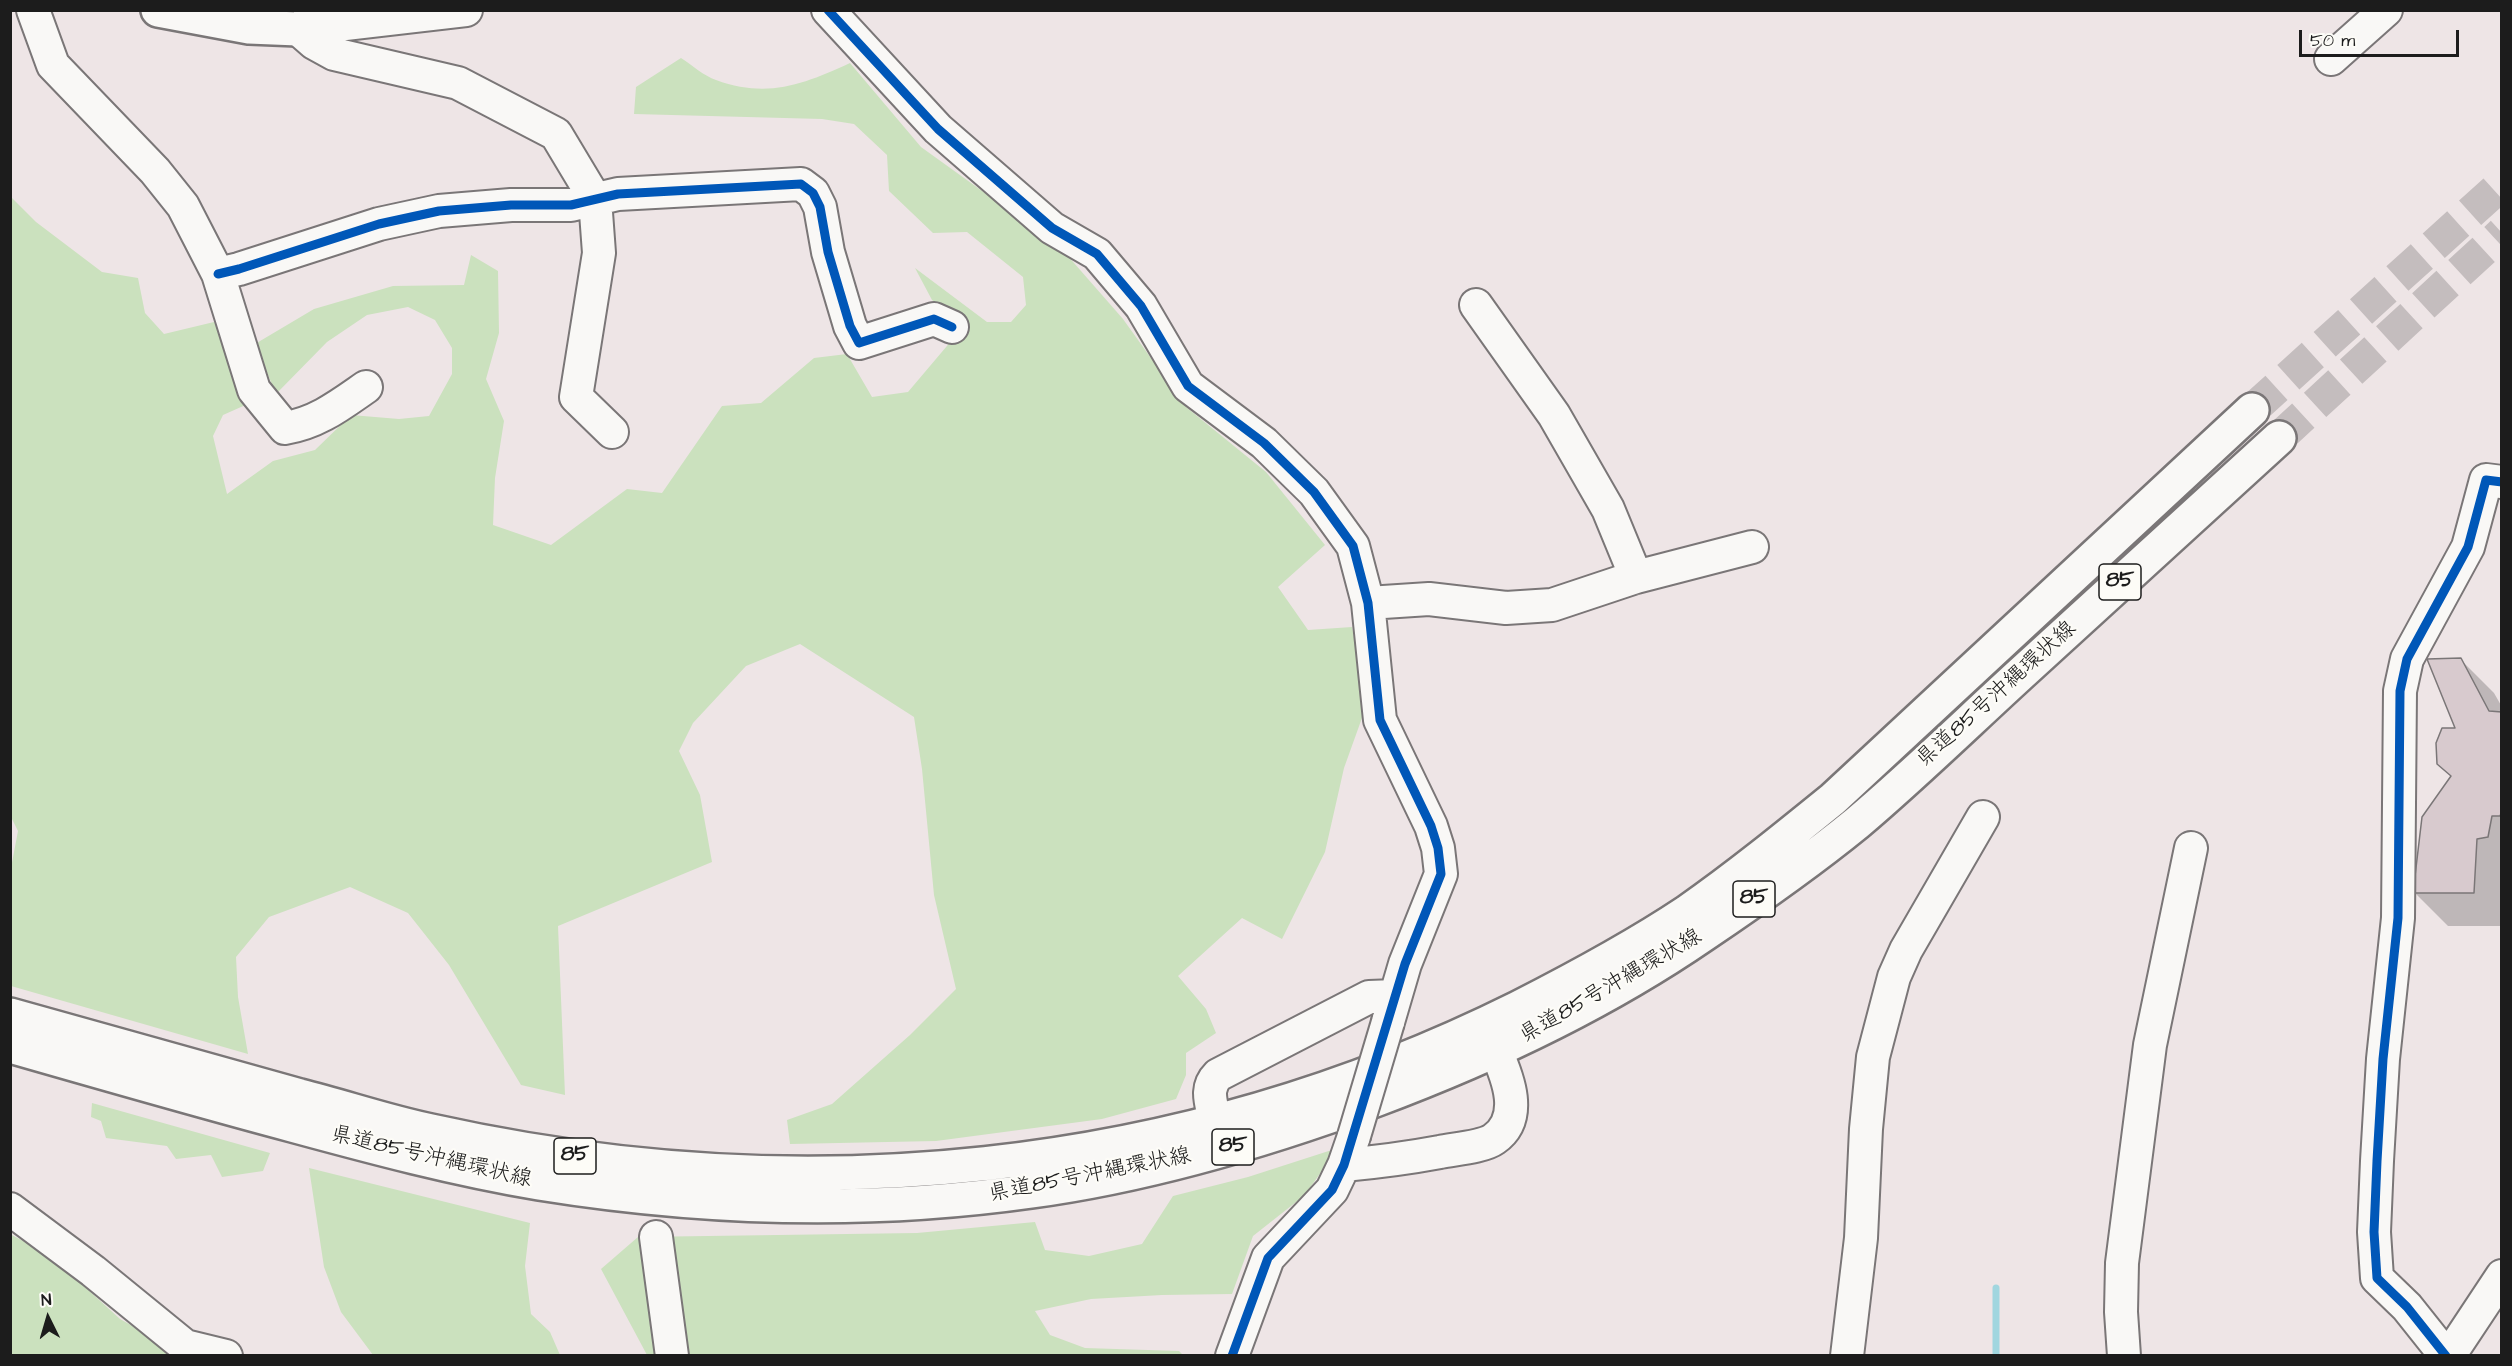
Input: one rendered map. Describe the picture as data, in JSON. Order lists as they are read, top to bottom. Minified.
{"streets":{"main road":["85","県道85号沖縄環状線"]},"scale_bar":"50 m","north":"top"}
